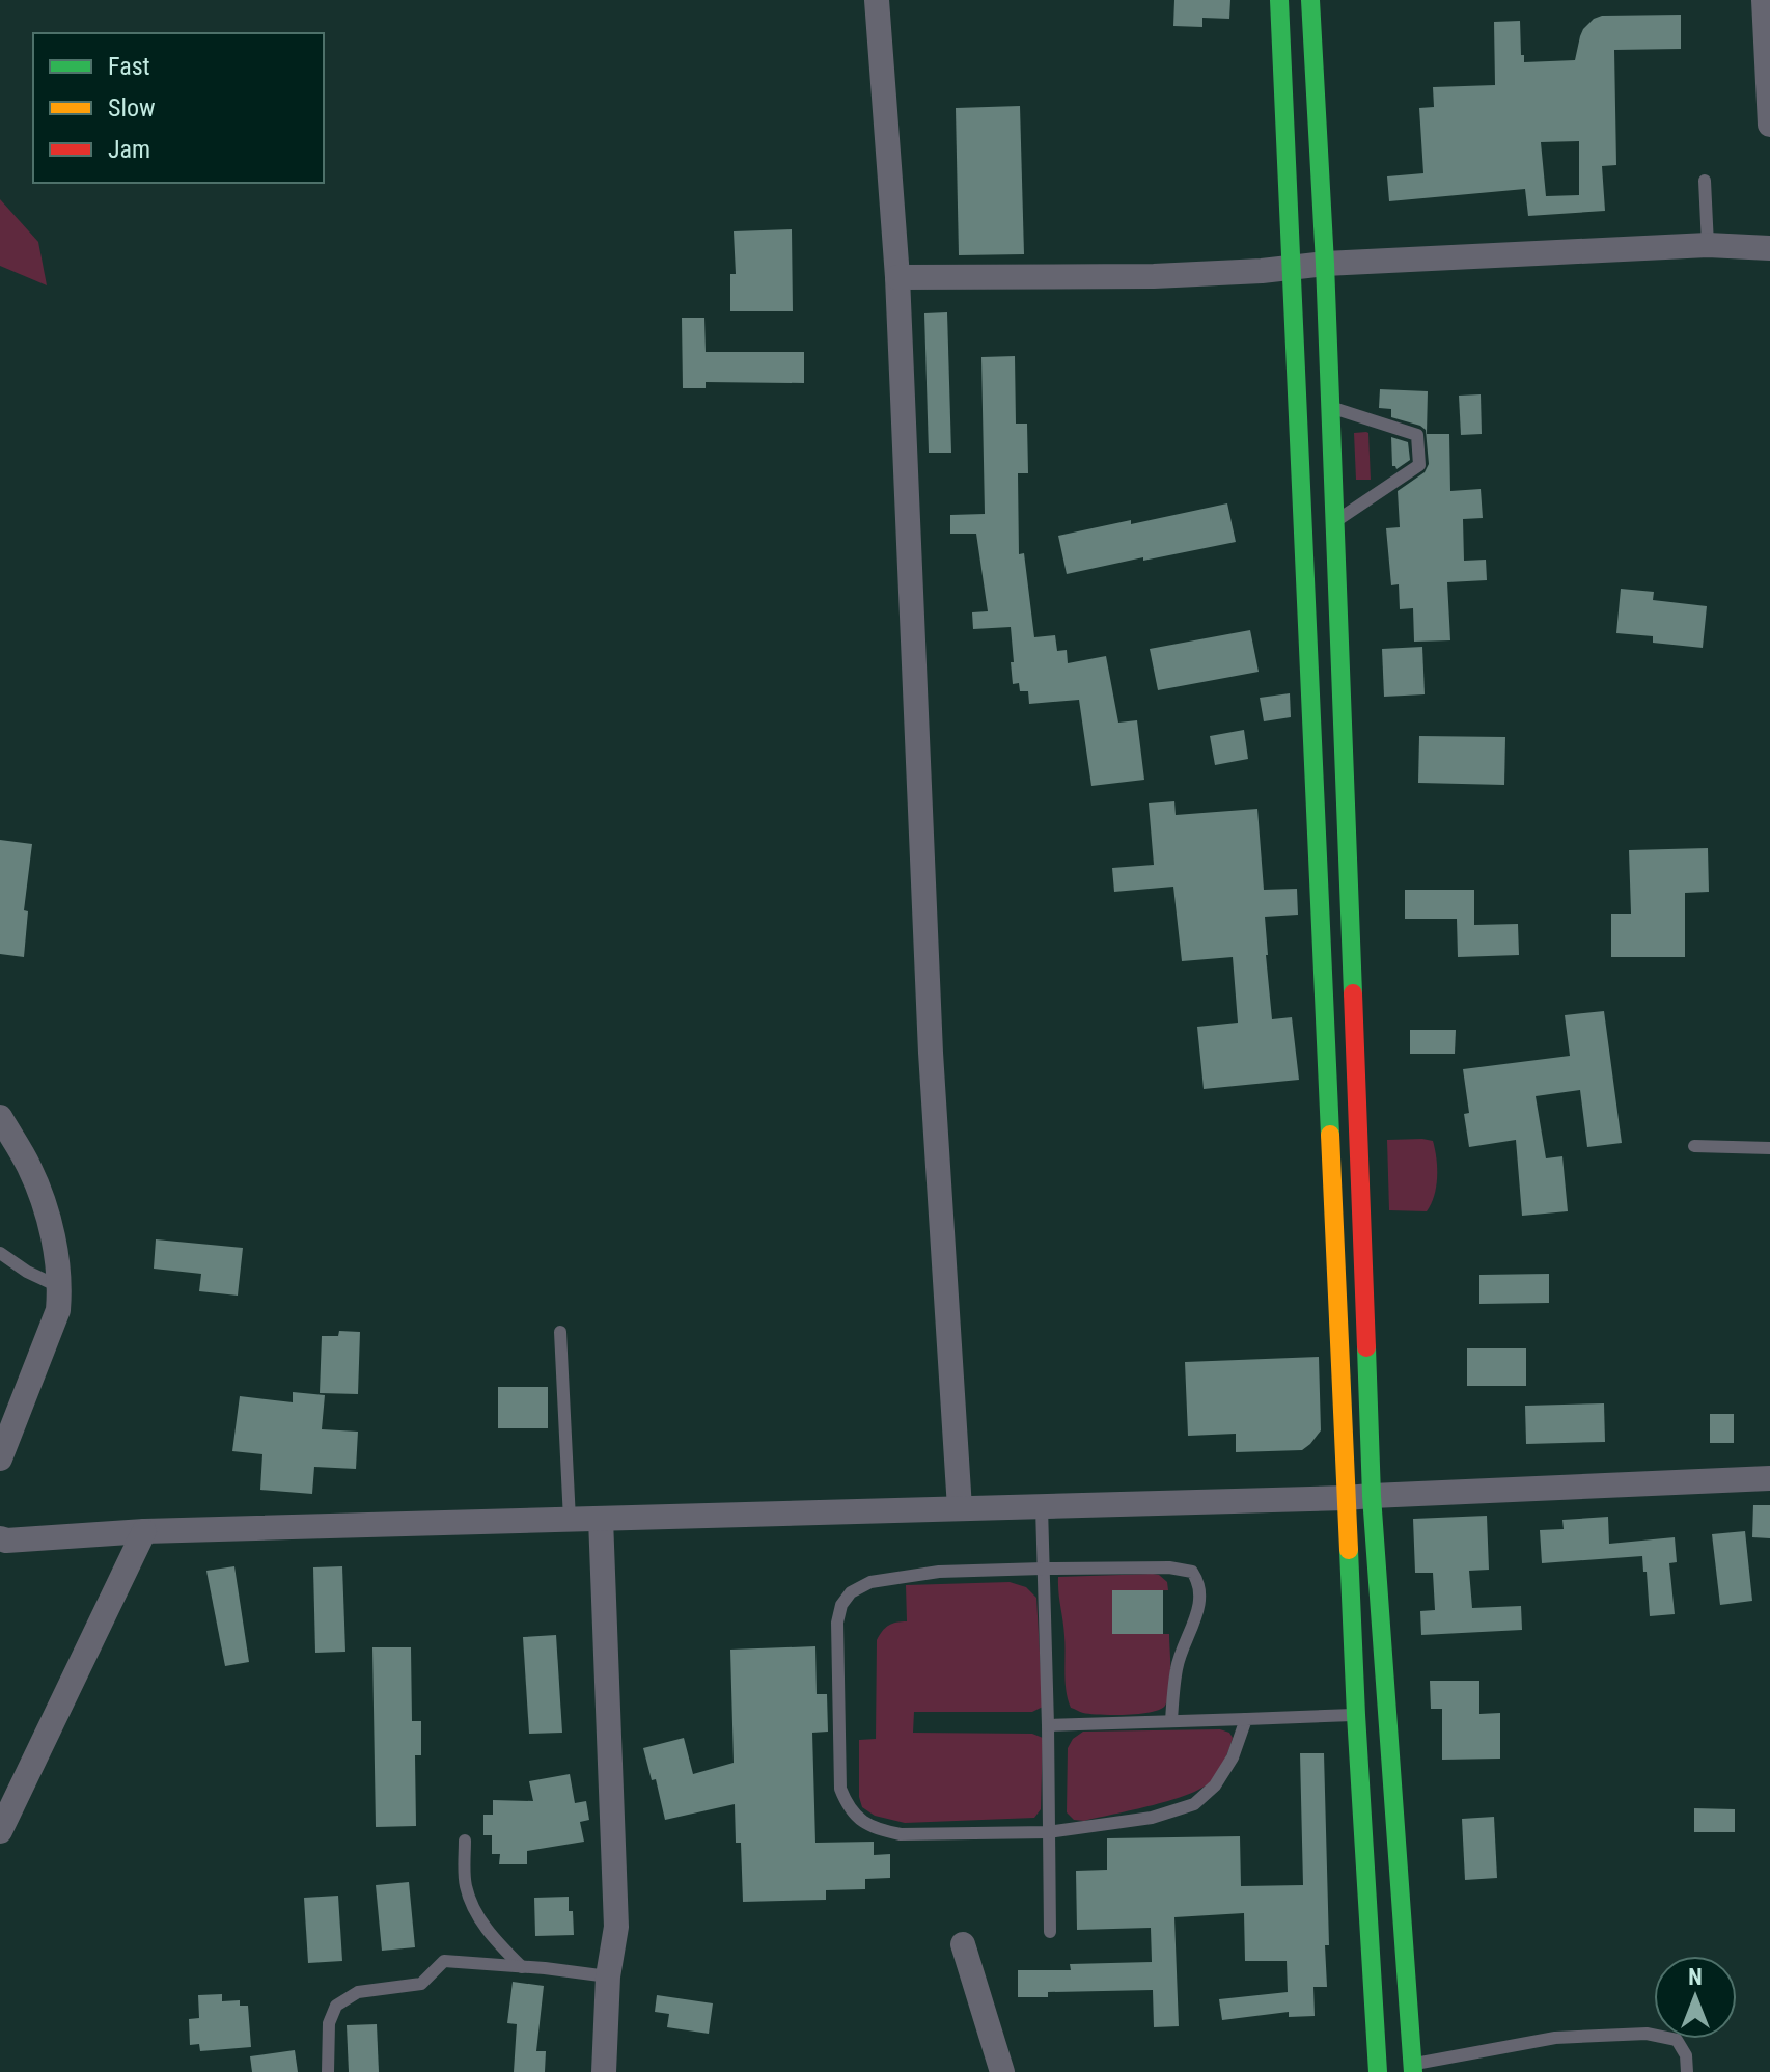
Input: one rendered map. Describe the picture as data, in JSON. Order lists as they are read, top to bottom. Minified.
{"legend":["Fast","Slow","Jam"],"north":"top"}
